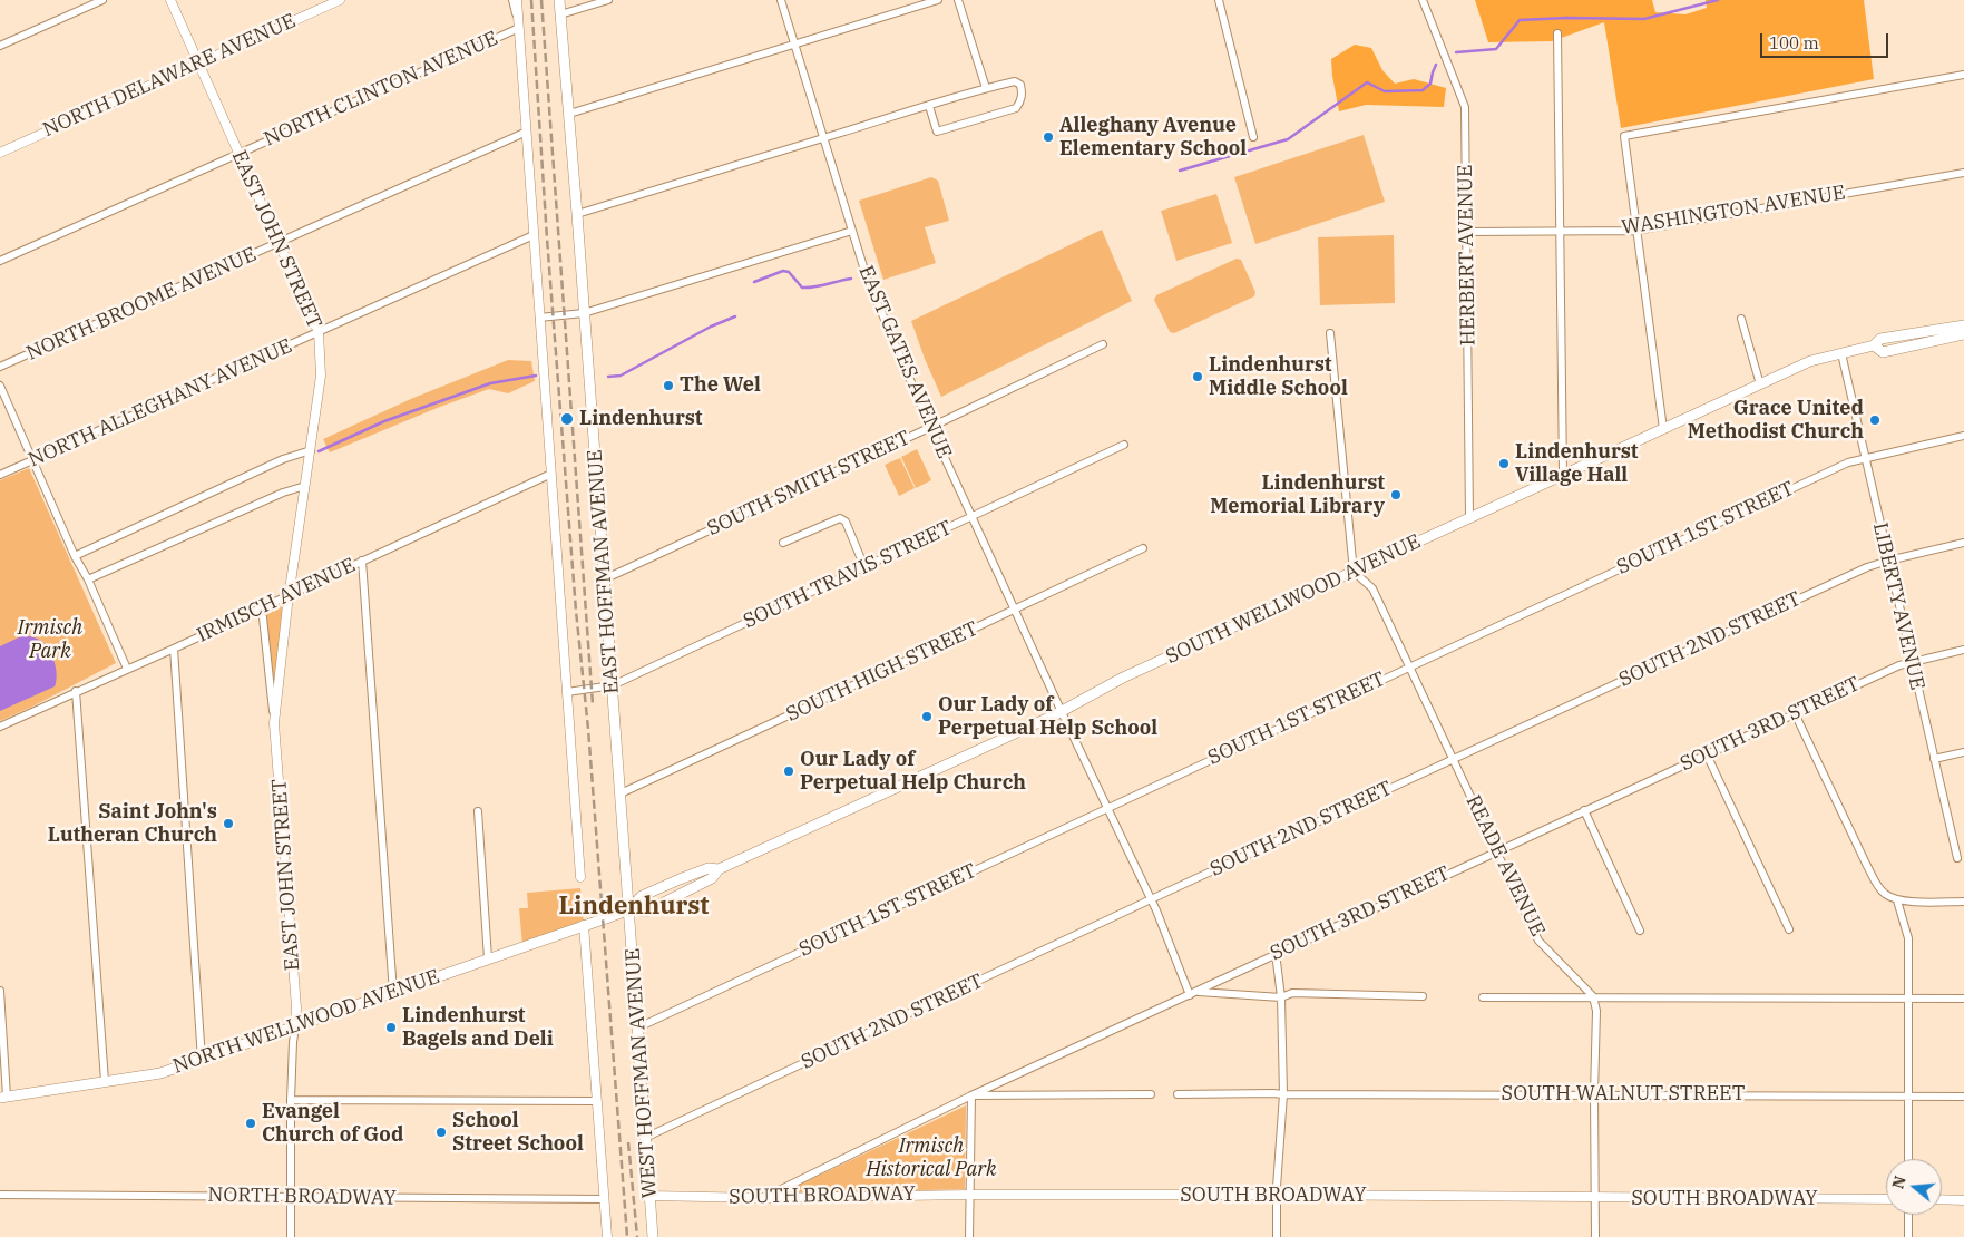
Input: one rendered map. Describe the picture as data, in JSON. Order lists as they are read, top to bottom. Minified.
{"streets":{"main road":["EAST HOFFMAN AVENUE","SOUTH WELLWOOD AVENUE","NORTH WELLWOOD AVENUE","WEST HOFFMAN AVENUE"],"street":["NORTH DELAWARE AVENUE","NORTH CLINTON AVENUE","WASHINGTON AVENUE","EAST JOHN STREET","HERBERT AVENUE","NORTH BROOME AVENUE","EAST GATES AVENUE","NORTH ALLEGHANY AVENUE","SOUTH SMITH STREET","SOUTH 1ST STREET","SOUTH TRAVIS STREET","IRMISCH AVENUE","LIBERTY AVENUE","SOUTH 2ND STREET","SOUTH HIGH STREET","SOUTH 3RD STREET","READE AVENUE","SOUTH WALNUT STREET","SOUTH BROADWAY","NORTH BROADWAY"]},"crossings":[["NORTH DELAWARE AVENUE","EAST JOHN STREET"],["NORTH CLINTON AVENUE","EAST JOHN STREET"],["WASHINGTON AVENUE","HERBERT AVENUE"],["EAST JOHN STREET","NORTH BROOME AVENUE"],["EAST JOHN STREET","NORTH ALLEGHANY AVENUE"],["EAST JOHN STREET","IRMISCH AVENUE"],["EAST JOHN STREET","NORTH WELLWOOD AVENUE"],["HERBERT AVENUE","SOUTH WELLWOOD AVENUE"],["EAST GATES AVENUE","SOUTH SMITH STREET"],["EAST GATES AVENUE","SOUTH 1ST STREET"],["EAST GATES AVENUE","SOUTH TRAVIS STREET"],["EAST GATES AVENUE","SOUTH WELLWOOD AVENUE"],["EAST GATES AVENUE","SOUTH 2ND STREET"],["EAST GATES AVENUE","SOUTH HIGH STREET"],["EAST GATES AVENUE","SOUTH 3RD STREET"],["SOUTH SMITH STREET","EAST HOFFMAN AVENUE"],["SOUTH 1ST STREET","LIBERTY AVENUE"],["SOUTH 1ST STREET","READE AVENUE"],["SOUTH 1ST STREET","WEST HOFFMAN AVENUE"],["EAST HOFFMAN AVENUE","SOUTH TRAVIS STREET"],["EAST HOFFMAN AVENUE","SOUTH WELLWOOD AVENUE"],["EAST HOFFMAN AVENUE","SOUTH HIGH STREET"],["EAST HOFFMAN AVENUE","WEST HOFFMAN AVENUE"],["SOUTH WELLWOOD AVENUE","LIBERTY AVENUE"],["SOUTH WELLWOOD AVENUE","READE AVENUE"],["SOUTH WELLWOOD AVENUE","NORTH WELLWOOD AVENUE"],["SOUTH WELLWOOD AVENUE","WEST HOFFMAN AVENUE"],["LIBERTY AVENUE","SOUTH 2ND STREET"],["LIBERTY AVENUE","SOUTH 3RD STREET"],["SOUTH 2ND STREET","READE AVENUE"],["SOUTH 2ND STREET","WEST HOFFMAN AVENUE"],["SOUTH 3RD STREET","READE AVENUE"],["SOUTH 3RD STREET","SOUTH BROADWAY"],["WEST HOFFMAN AVENUE","SOUTH BROADWAY"]],"districts":["Lindenhurst"],"parks":["Irmisch Park","Irmisch Historical Park"],"places":["Alleghany Avenue Elementary School","Lindenhurst Middle School","The Wel","Lindenhurst","Grace United Methodist Church","Lindenhurst Village Hall","Lindenhurst Memorial Library","Our Lady of Perpetual Help School","Our Lady of Perpetual Help Church","Saint John's Lutheran Church","Lindenhurst Bagels and Deli","Evangel Church of God","School Street School"],"scale_bar":"100 m","north":"left"}
